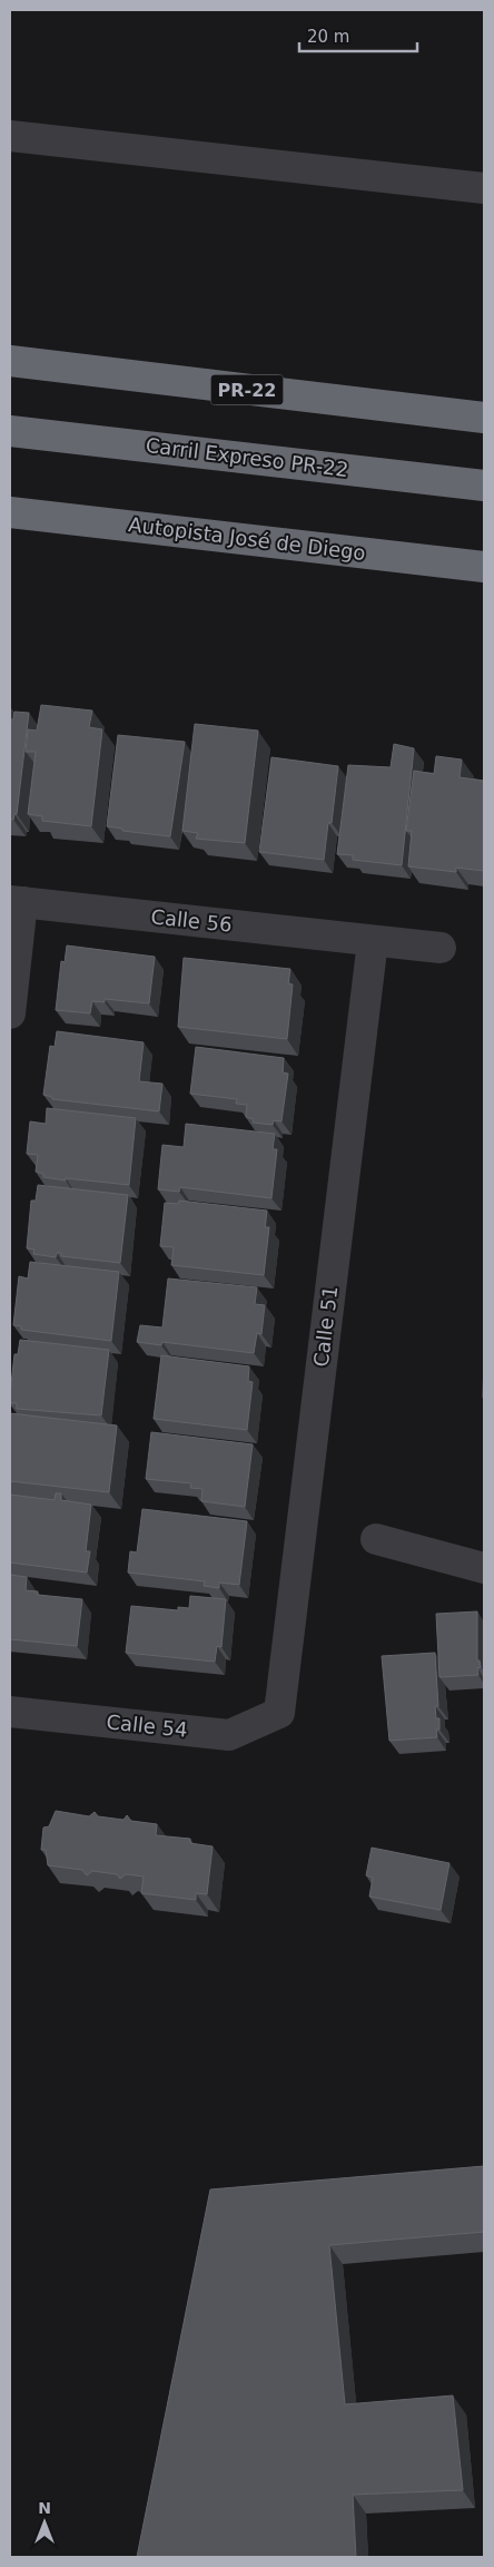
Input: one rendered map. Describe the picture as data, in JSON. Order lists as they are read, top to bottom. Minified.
{"streets":{"highway":["PR-22","Carril Expreso PR-22","Autopista José de Diego"],"street":["Calle 56","Calle 51","Calle 54"]},"crossings":[["Calle 56","Calle 51"],["Calle 51","Calle 54"]],"scale_bar":"20 m","north":"top"}
